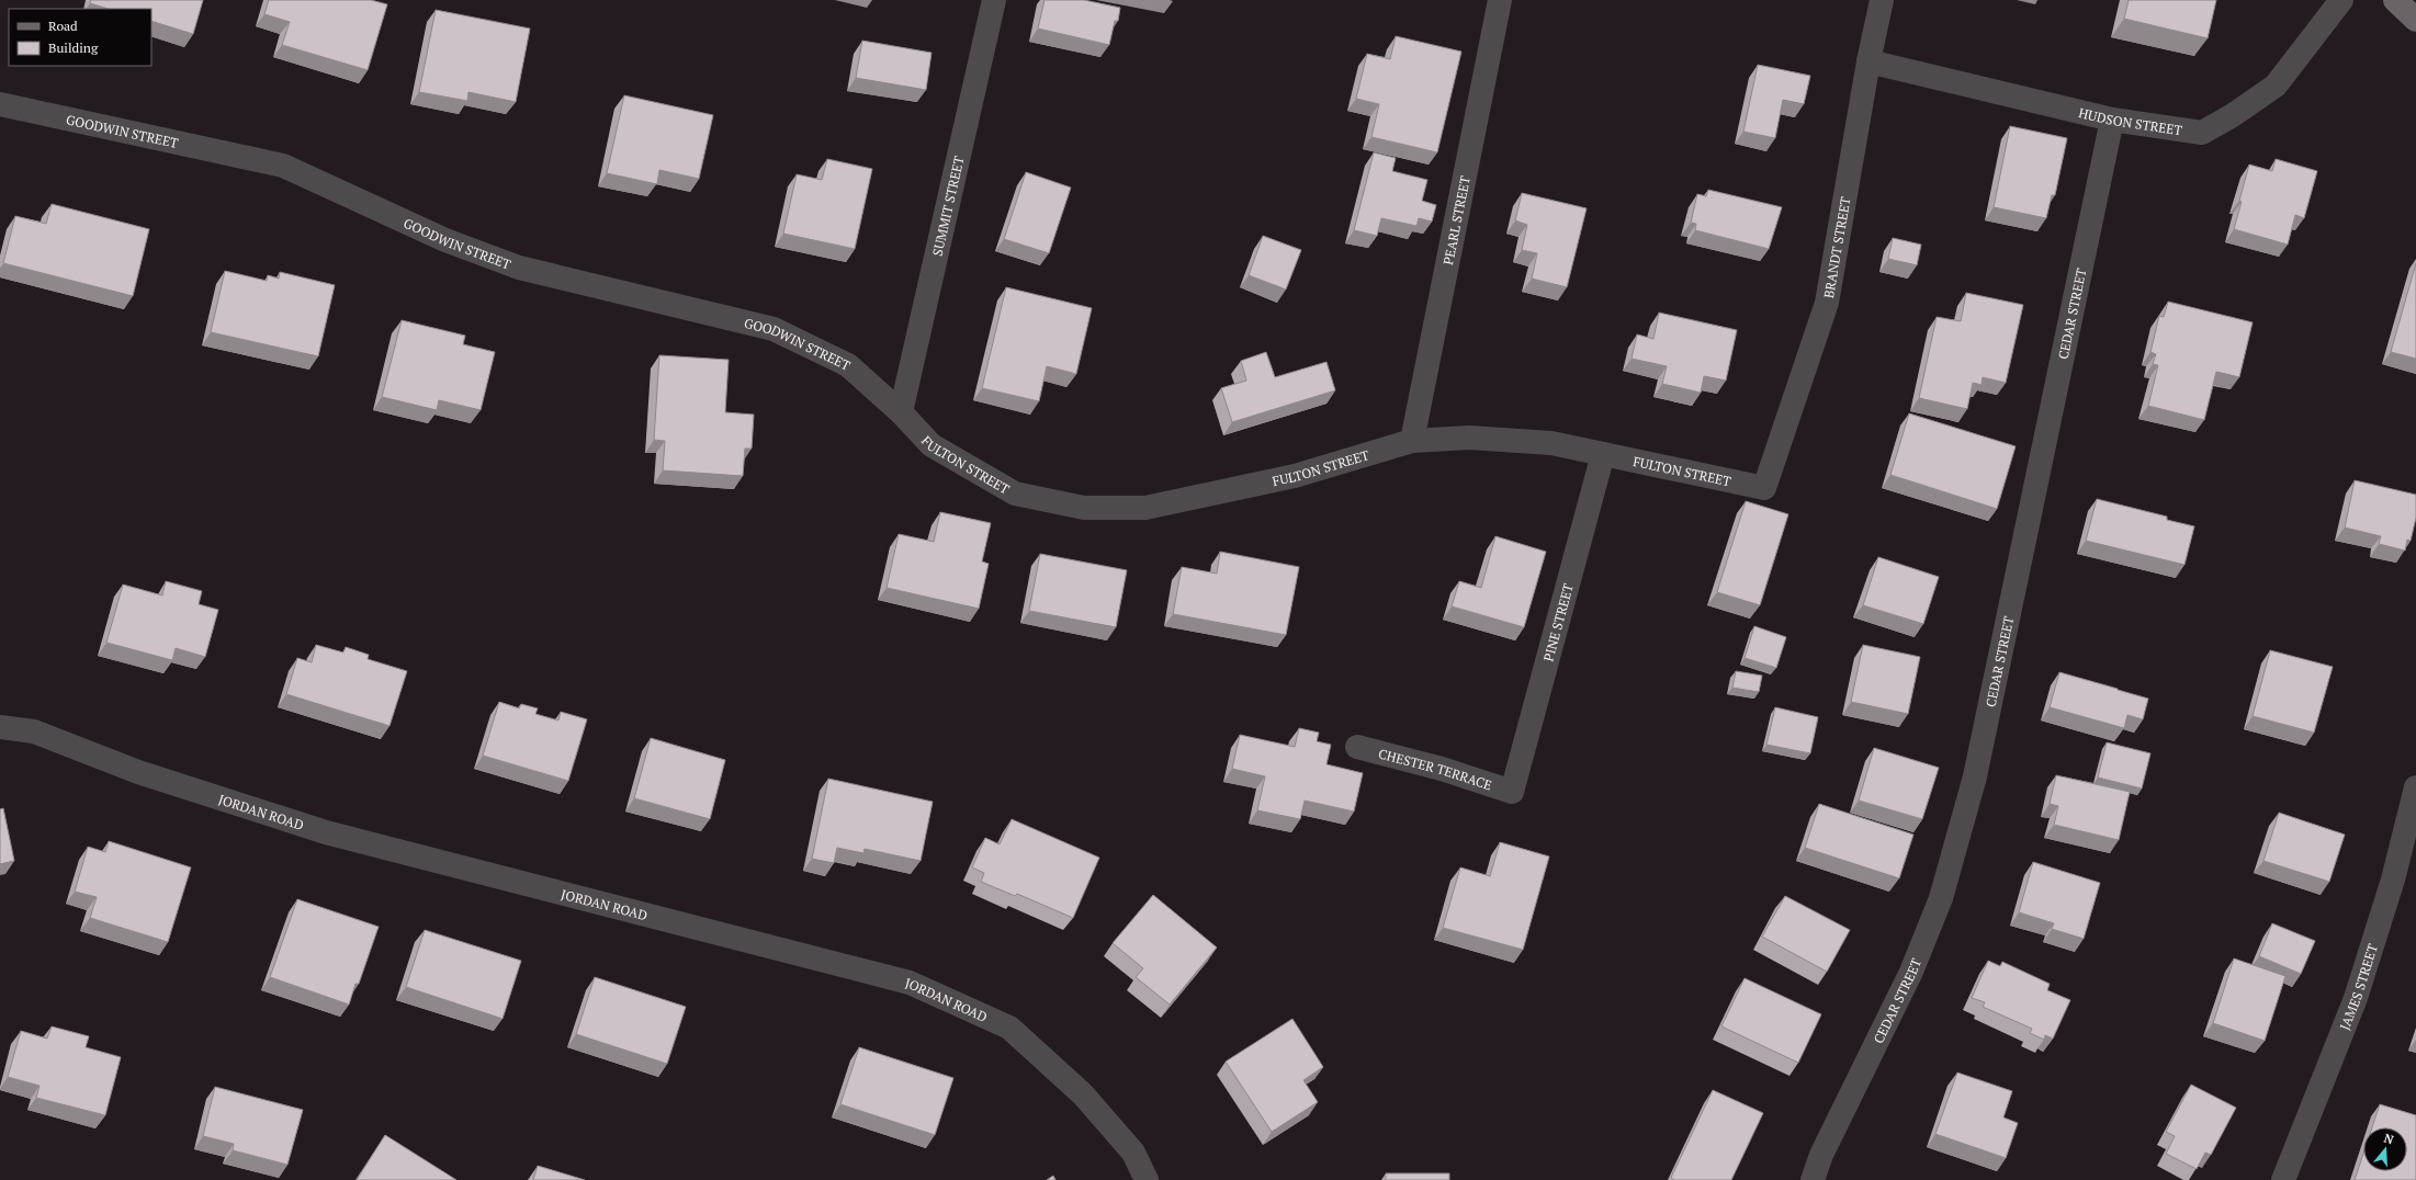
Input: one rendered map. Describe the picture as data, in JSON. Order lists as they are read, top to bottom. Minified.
{"streets":{"street":["HUDSON STREET","GOODWIN STREET","SUMMIT STREET","PEARL STREET","BRANDT STREET","CEDAR STREET","FULTON STREET","PINE STREET","CHESTER TERRACE","JORDAN ROAD","JAMES STREET"]},"crossings":[["HUDSON STREET","BRANDT STREET"],["HUDSON STREET","CEDAR STREET"],["GOODWIN STREET","SUMMIT STREET"],["GOODWIN STREET","FULTON STREET"],["SUMMIT STREET","FULTON STREET"],["PEARL STREET","FULTON STREET"],["BRANDT STREET","FULTON STREET"],["FULTON STREET","PINE STREET"],["PINE STREET","CHESTER TERRACE"]],"legend":["Road","Building"],"north":"top"}
